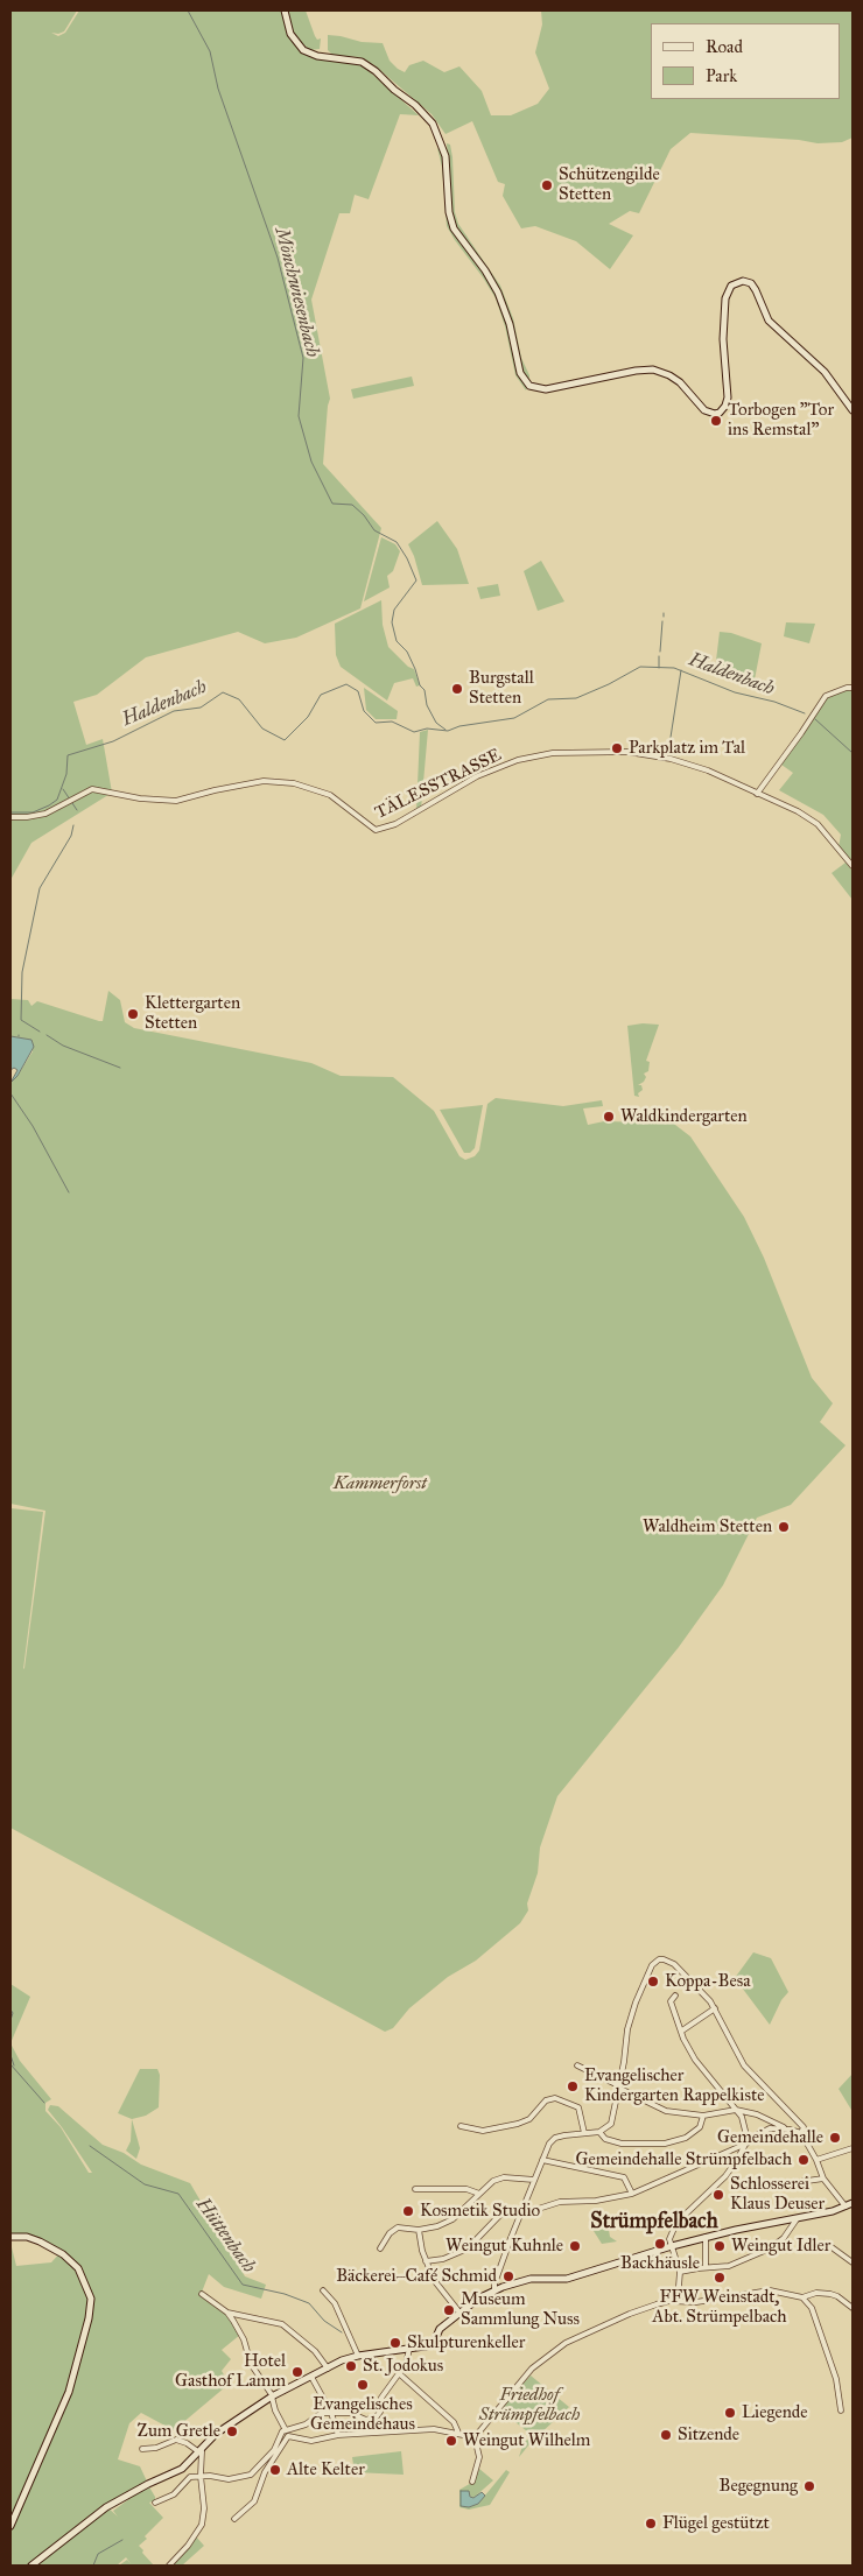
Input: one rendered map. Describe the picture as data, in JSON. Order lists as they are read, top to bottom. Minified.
{"streets":{"street":["TÄLESSTRASSE"]},"districts":["Strümpfelbach"],"water":["Mönchwiesenbach","Haldenbach","Hüttenbach"],"parks":["Kammerforst","Friedhof Strümpfelbach"],"places":["Schützengilde Stetten","Torbogen \"Tor ins Remstal\"","Burgstall Stetten","Parkplatz im Tal","Klettergarten Stetten","Waldkindergarten","Waldheim Stetten","Koppa-Besa","Evangelischer Kindergarten Rappelkiste","Gemeindehalle","Gemeindehalle Strümpfelbach","Schlosserei Klaus Deuser","Kosmetik Studio","Backhäusle","Weingut Kuhnle","Weingut Idler","Bäckerei–Café Schmid","FFW Weinstadt, Abt. Strümpelbach","Museum Sammlung Nuss","Skulpturenkeller","St. Jodokus","Hotel Gasthof Lamm","Evangelisches Gemeindehaus","Liegende","Zum Gretle","Sitzende","Weingut Wilhelm","Alte Kelter","Begegnung","Flügel gestützt"],"legend":["Road","Park"]}
